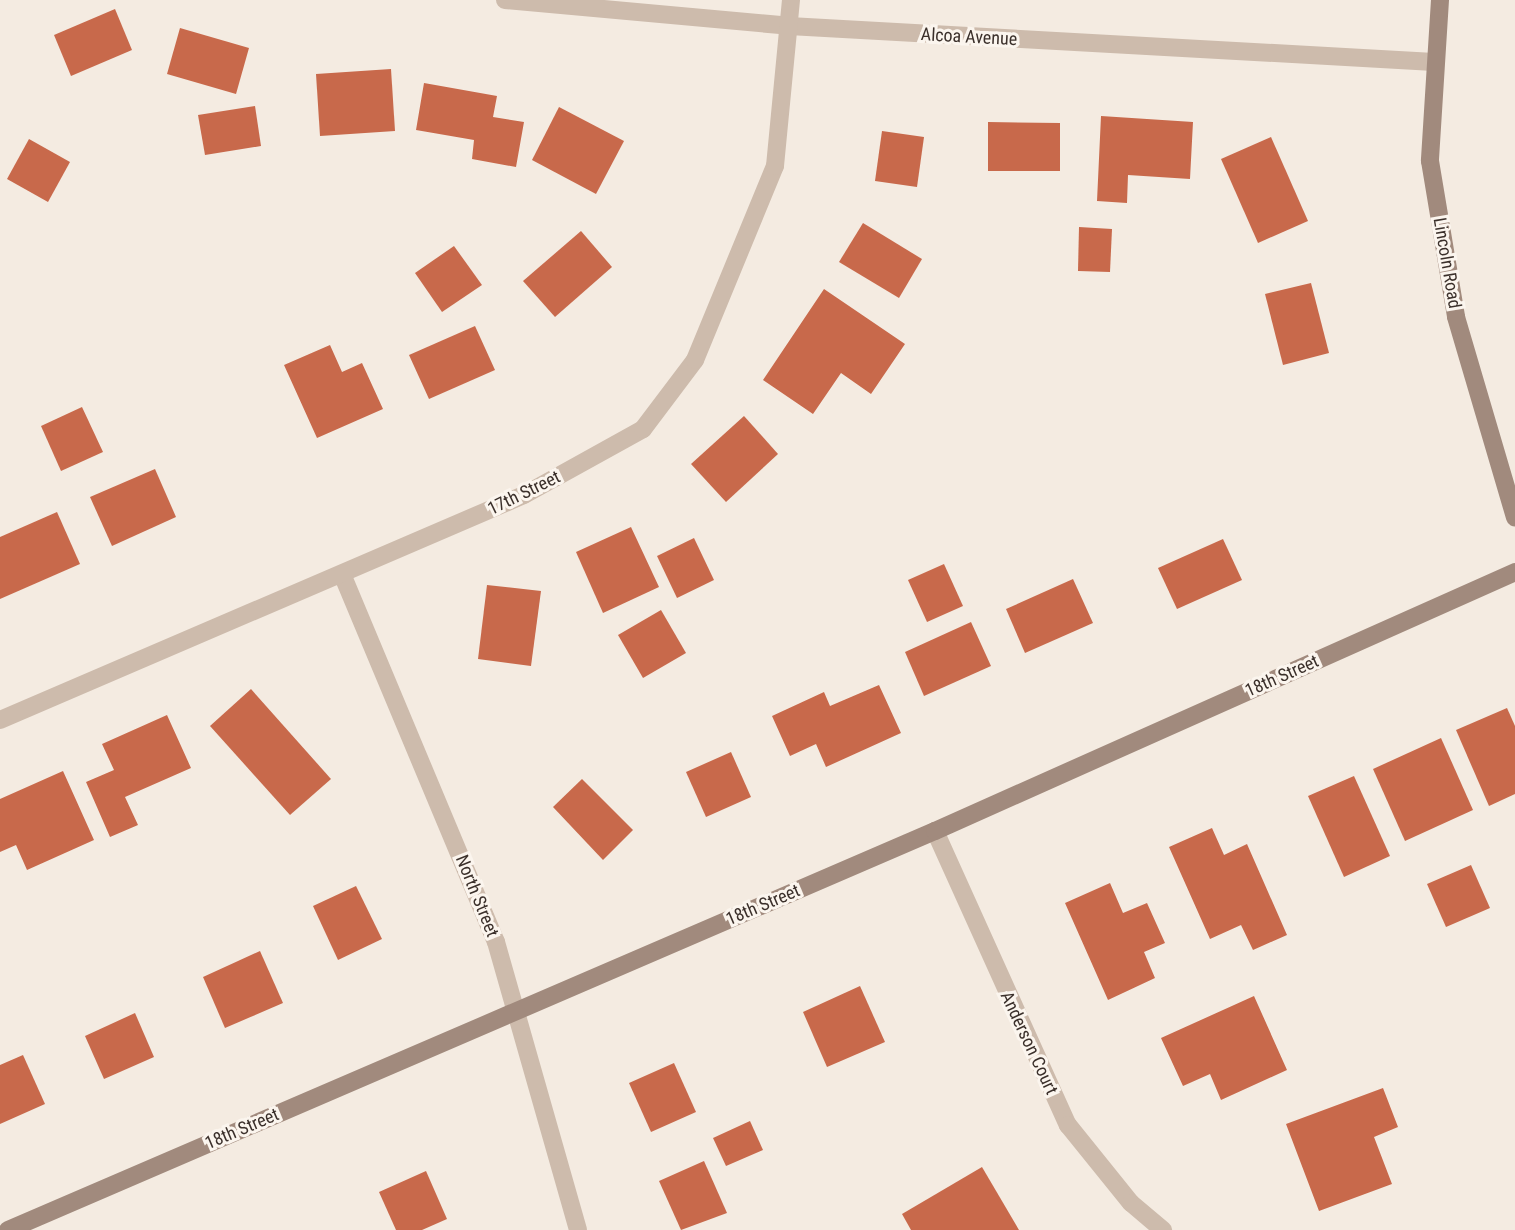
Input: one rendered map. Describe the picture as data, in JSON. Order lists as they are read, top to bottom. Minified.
{"streets":{"street":["Alcoa Avenue","Lincoln Road","17th Street","18th Street","North Street","Anderson Court"]},"crossings":[["Alcoa Avenue","Lincoln Road"],["Alcoa Avenue","17th Street"],["17th Street","North Street"],["18th Street","North Street"],["18th Street","Anderson Court"]]}
